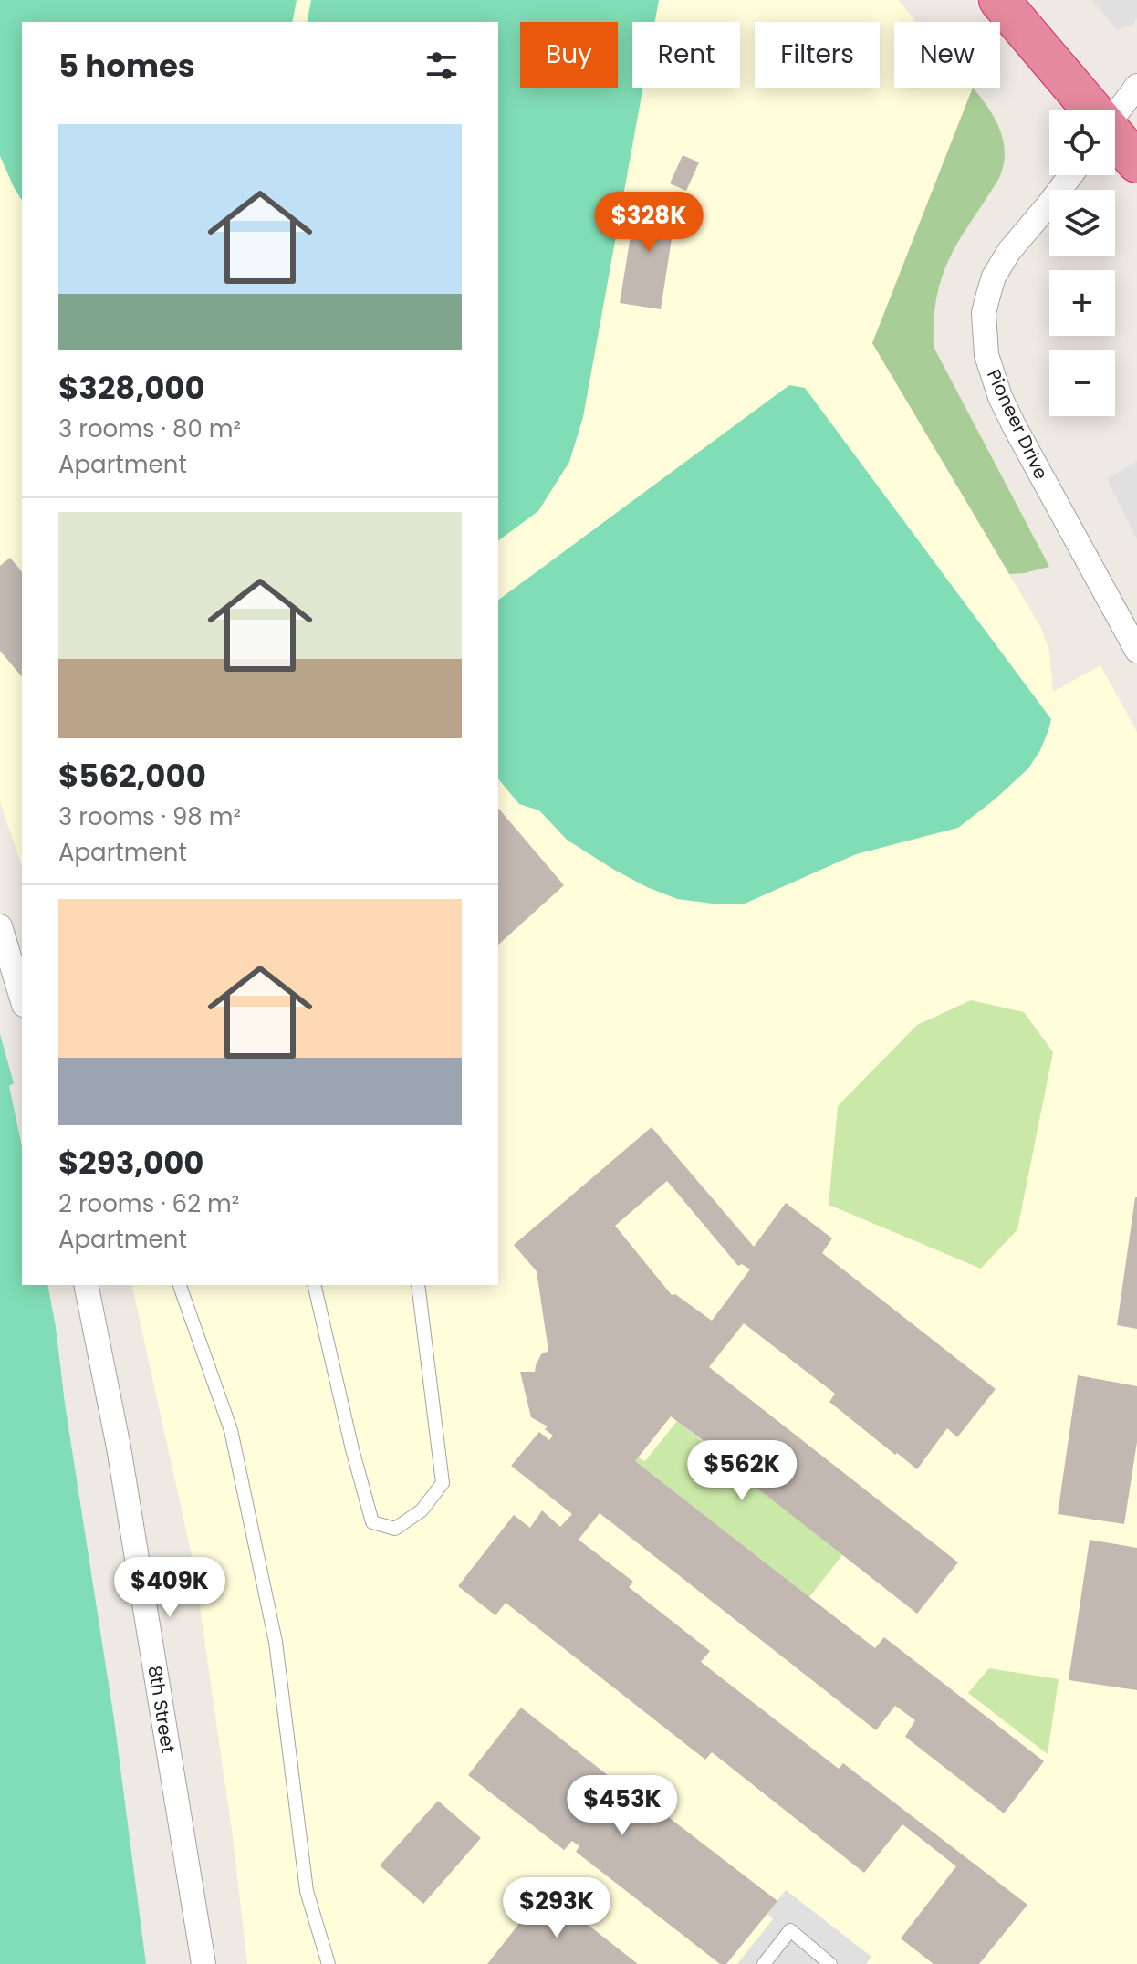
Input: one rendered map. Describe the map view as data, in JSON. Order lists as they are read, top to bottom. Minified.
{"streets":{"street":["Pioneer Drive","8th Street"]},"page":{"chip":["Buy","Rent","Filters","New"],"heading":"5 homes","map_buttons":["+","−"],"list":[{"name":"$328,000","note":"3 rooms · 80 m² · Apartment"},{"name":"$562,000","note":"3 rooms · 98 m² · Apartment"},{"name":"$293,000","note":"2 rooms · 62 m² · Apartment"}],"price":["$328K","$562K","$409K","$453K","$293K"]}}
